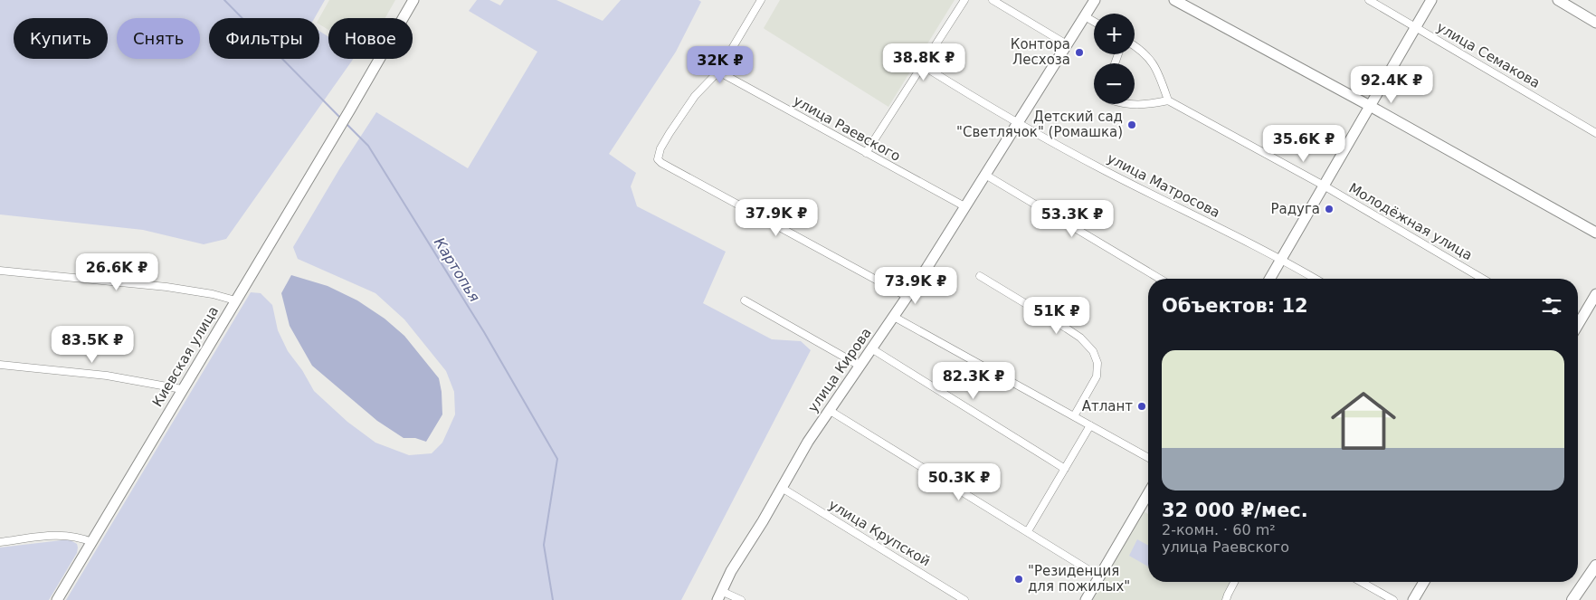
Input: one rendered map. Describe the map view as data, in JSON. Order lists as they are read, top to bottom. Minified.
{"streets":{"street":["улица Семакова","улица Раевского","улица Матросова","Молодёжная улица","Киевская улица","улица Кирова","улица Крупской"]},"crossings":[["улица Раевского","улица Кирова"],["улица Матросова","улица Кирова"],["улица Кирова","улица Крупской"]],"water":["Картопья"],"places":["Контора Лесхоза","Детский сад \"Светлячок\" (Ромашка)","Радуга","Атлант","\"Резиденция для пожилых\""],"page":{"map_buttons":["+","−"],"chip":["Купить","Снять","Фильтры","Новое"],"price":["38.8K ₽","32K ₽","92.4K ₽","35.6K ₽","37.9K ₽","53.3K ₽","26.6K ₽","73.9K ₽","51K ₽","83.5K ₽","82.3K ₽","50.3K ₽"],"heading":"Объектов: 12","list":[{"name":"32 000 ₽/мес.","note":"2-комн. · 60 m² · улица Раевского"}]}}
